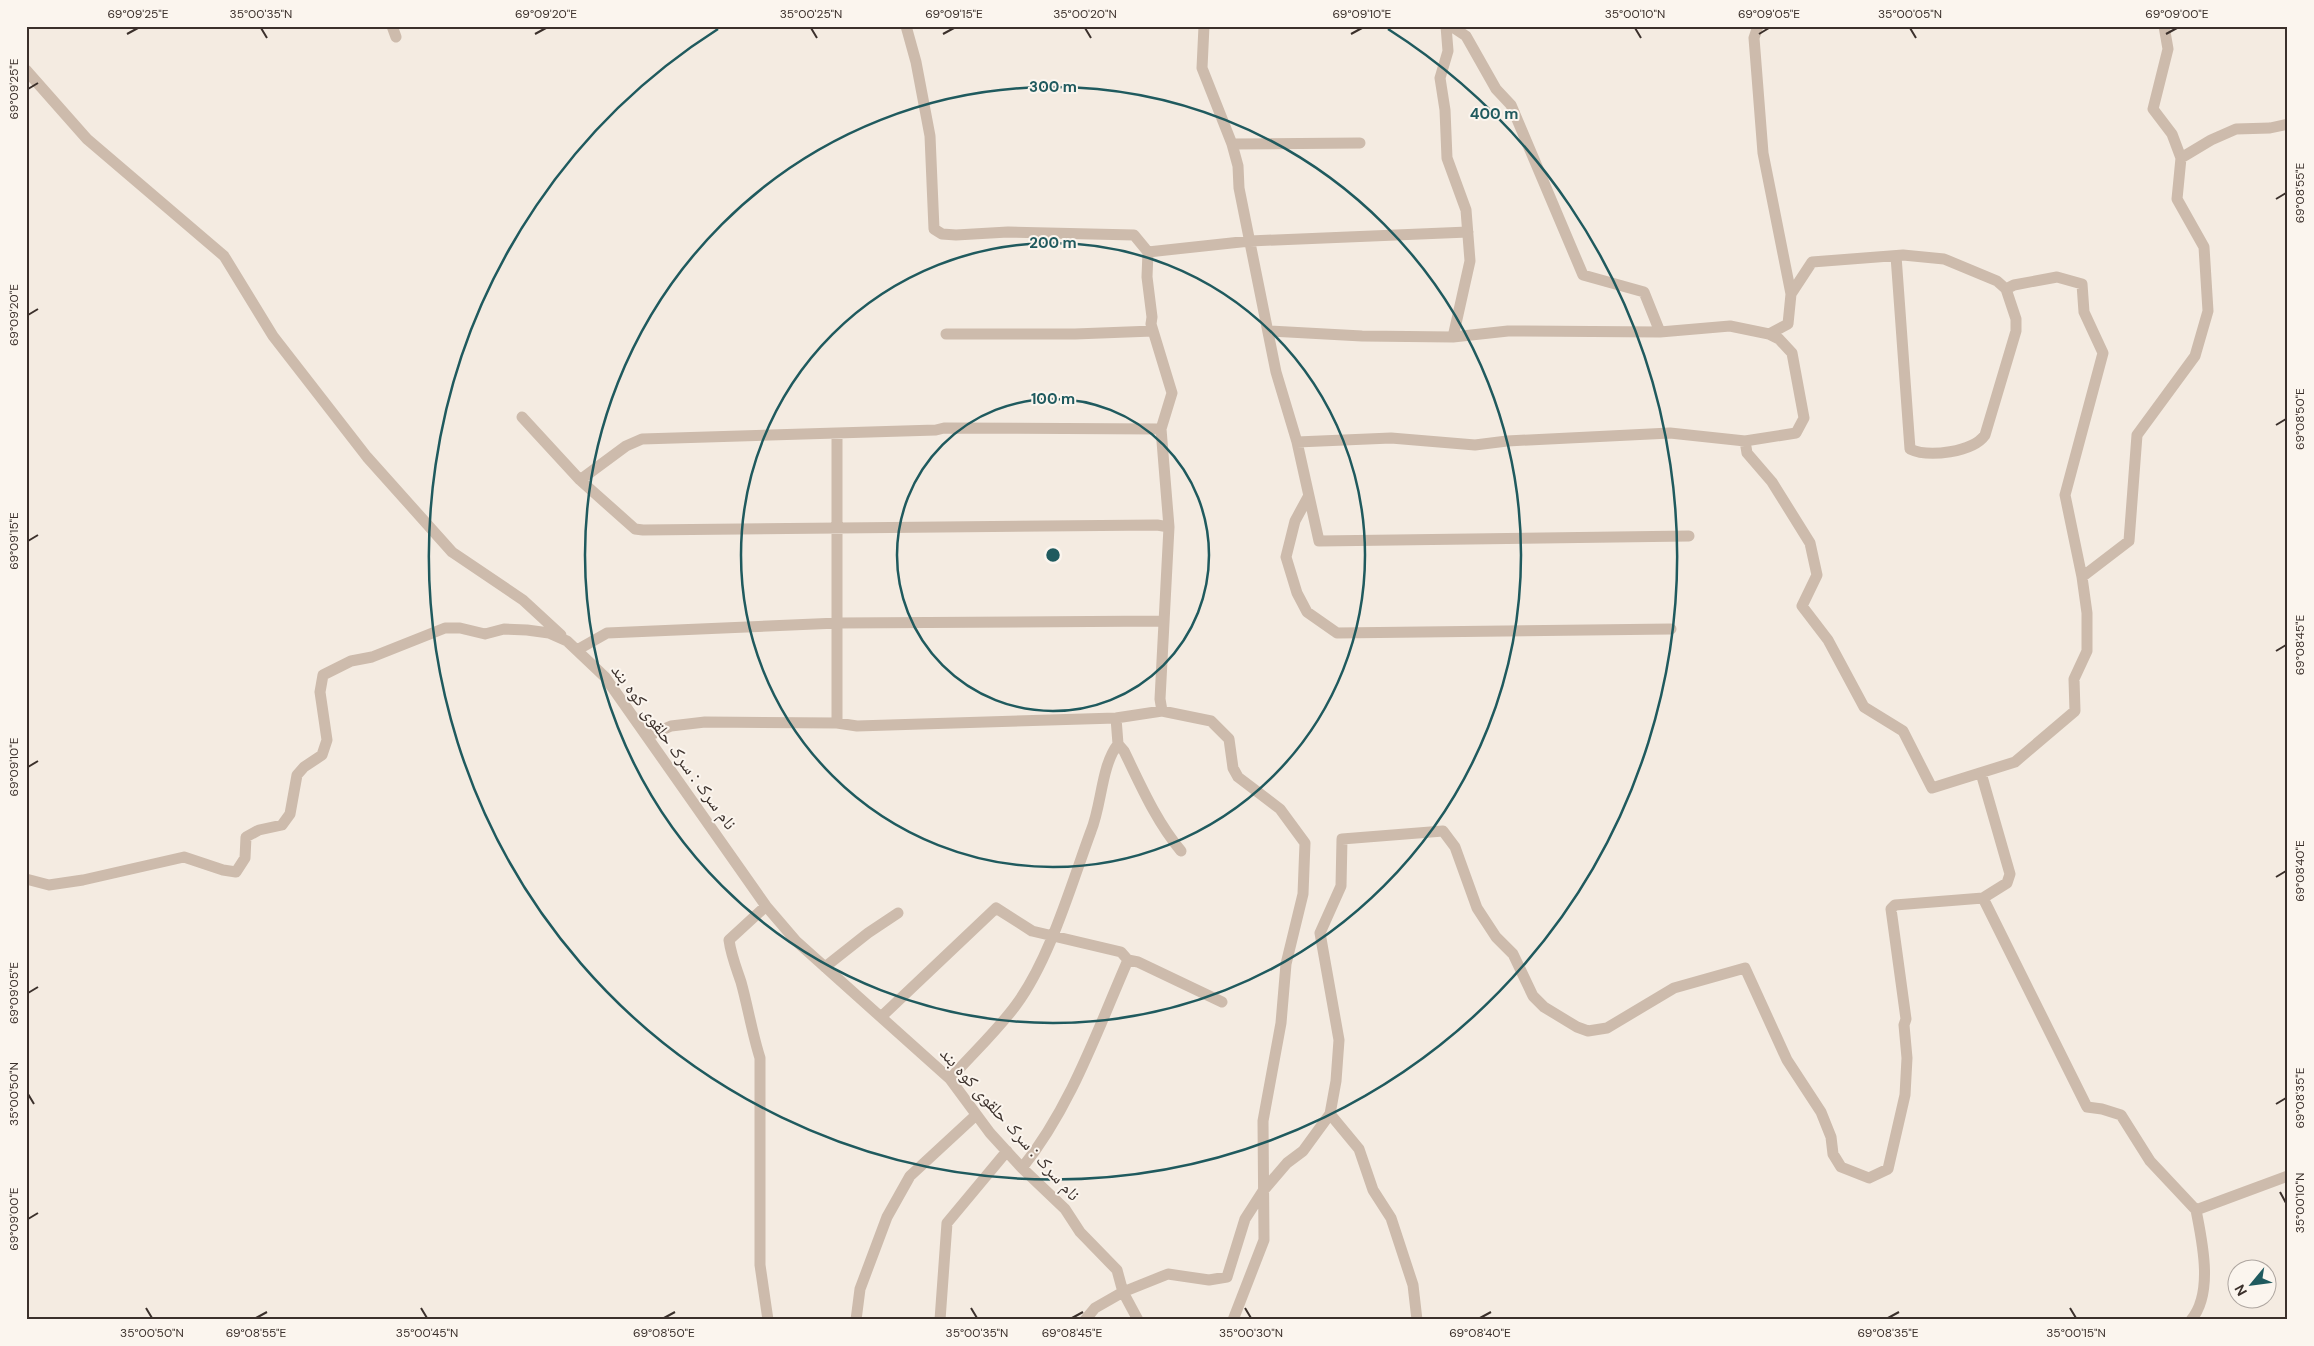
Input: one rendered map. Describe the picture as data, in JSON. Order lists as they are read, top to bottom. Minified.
{"streets":{"street":["نام سرک : سرک حلقوی کوه بند"]},"north":"bottom left","coordinates":["69°09'25\"E","35°00'35\"N","69°09'20\"E","35°00'25\"N","69°09'15\"E","35°00'20\"N","69°09'10\"E","35°00'10\"N","69°09'05\"E","35°00'05\"N","69°09'00\"E","69°08'55\"E","69°08'50\"E","69°08'45\"E","69°08'40\"E","35°00'50\"N","69°08'35\"E","35°00'45\"N","35°00'30\"N","35°00'15\"N"],"rings":["300 m","400 m","200 m","100 m"]}
